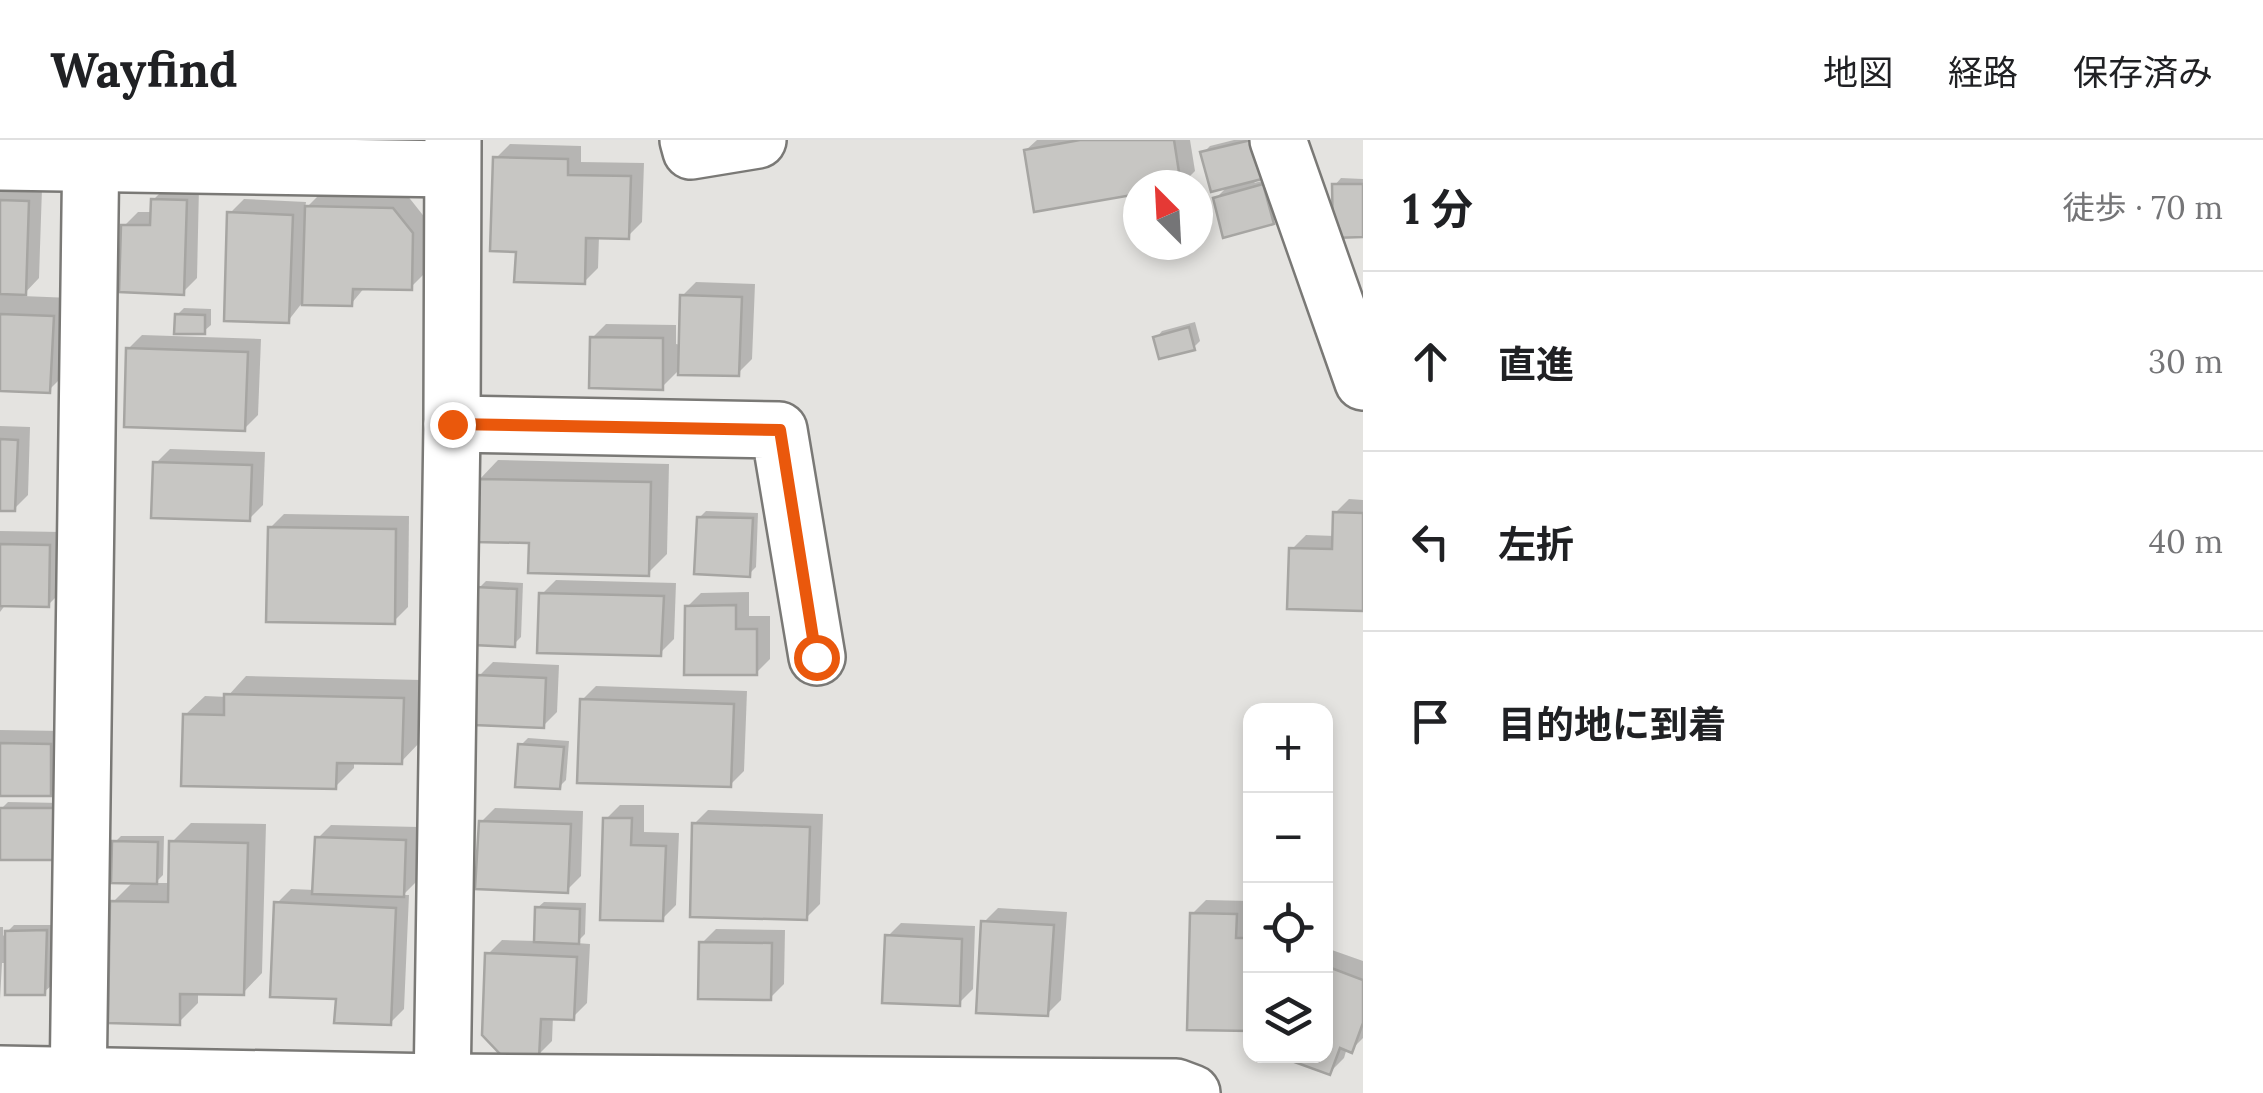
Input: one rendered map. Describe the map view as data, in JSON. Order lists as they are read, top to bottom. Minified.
{"north":"top left","page":{"header":"Wayfind","nav":["地図","経路","保存済み"],"heading":["1 分","徒歩 · 70 m"],"list":[["直進","30 m"],["左折","40 m"],"目的地に到着"],"map_buttons":["+","−"]}}
